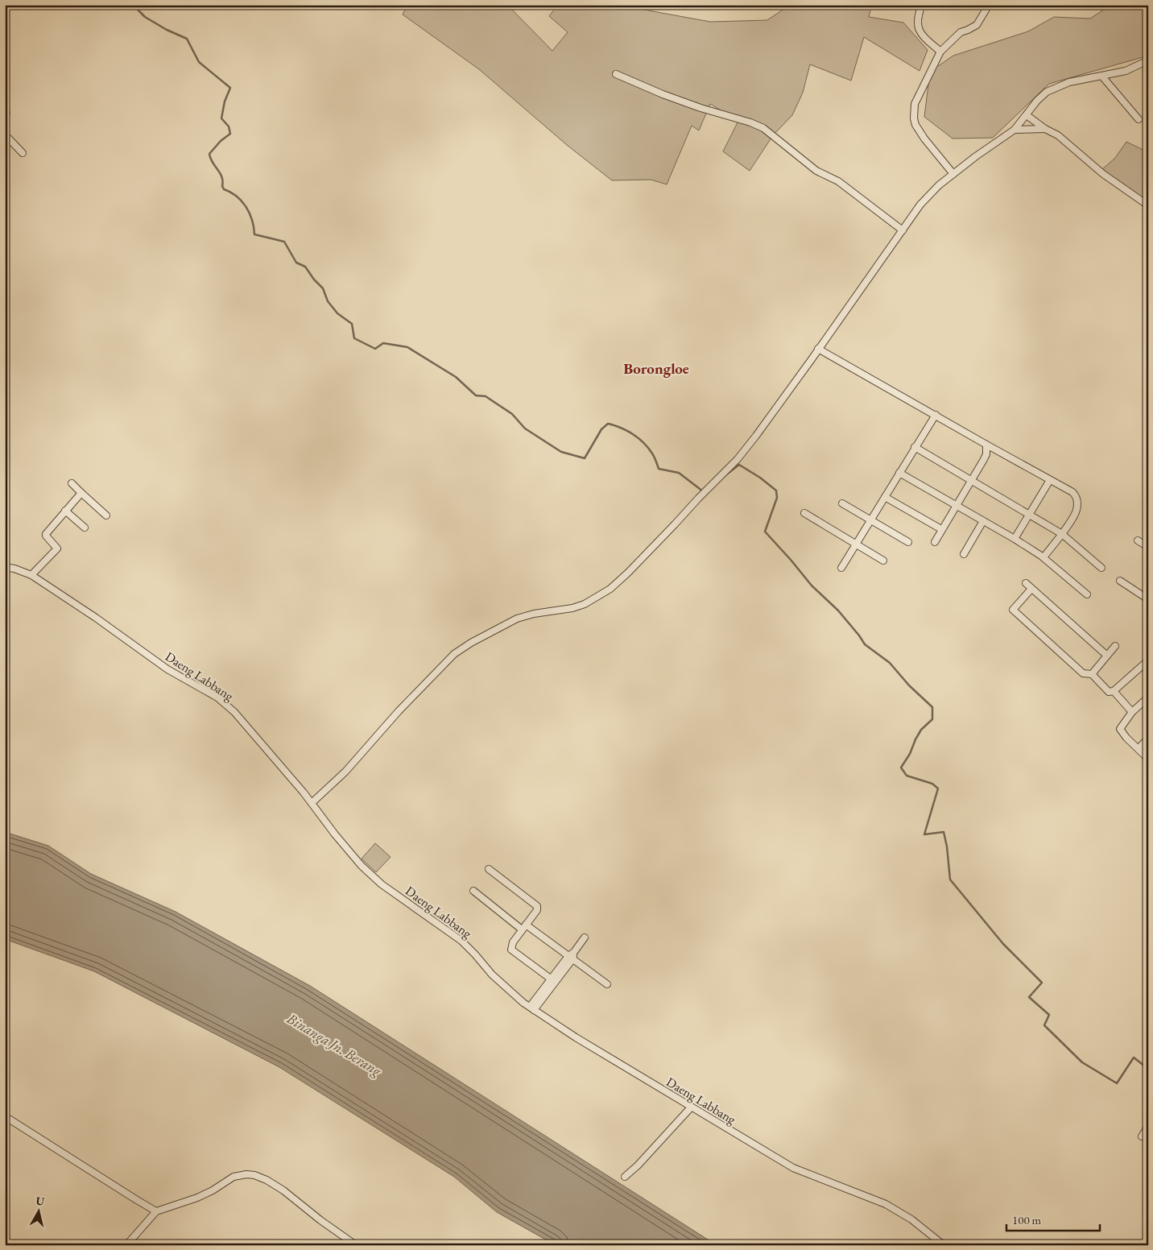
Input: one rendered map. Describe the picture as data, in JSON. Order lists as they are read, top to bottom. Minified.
{"streets":{"street":["Daeng Labbang"]},"districts":["Borongloe"],"water":["Binanga Jn. Berang"],"scale_bar":"100 m","north":"top"}
